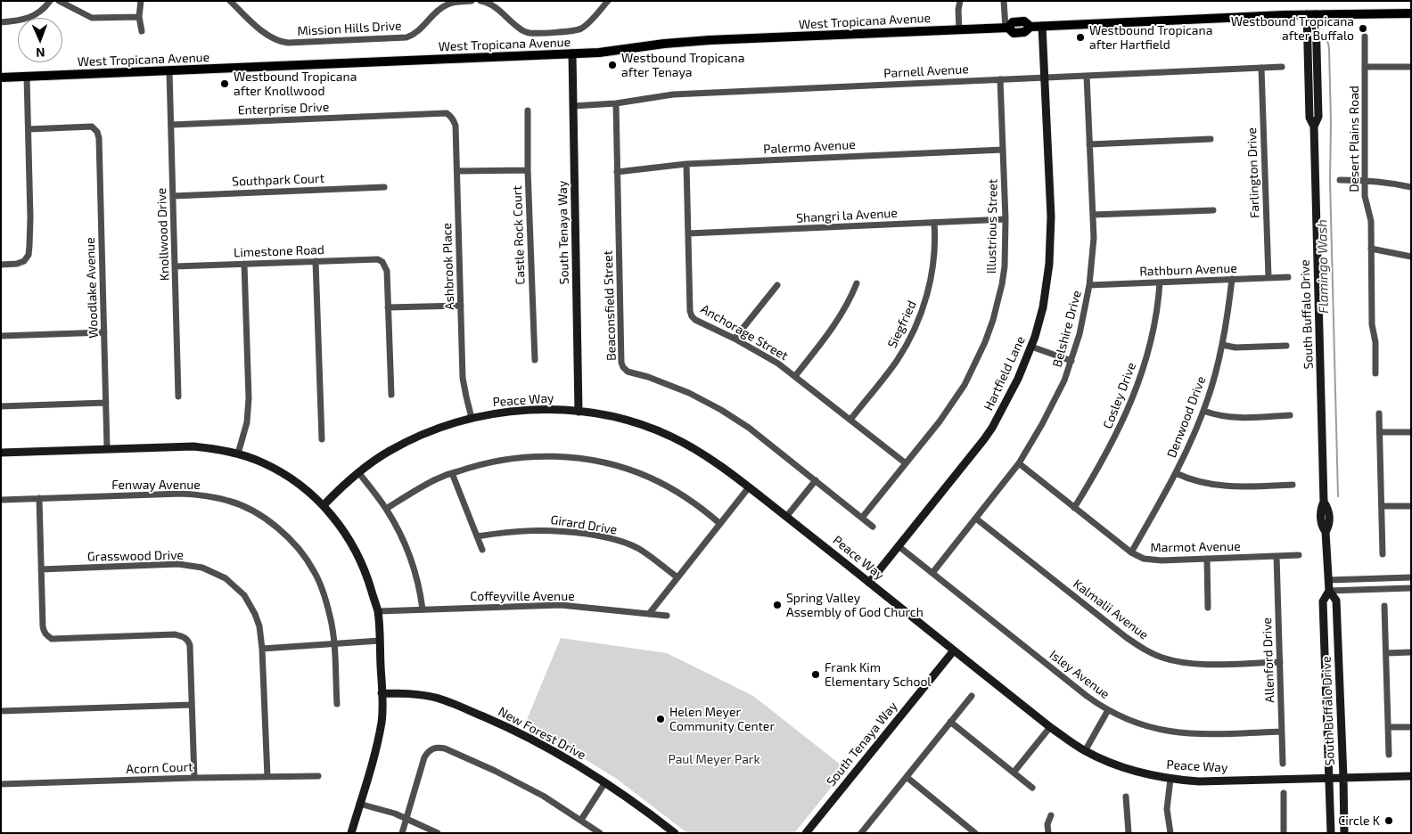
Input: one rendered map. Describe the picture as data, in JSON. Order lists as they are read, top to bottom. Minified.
{"streets":{"main road":["West Tropicana Avenue"],"street":["Mission Hills Drive","Parnell Avenue","Enterprise Drive","Desert Plains Road","Palermo Avenue","Farlington Drive","Southpark Court","Shangri la Avenue","Illustrious Street","South Tenaya Way","Knollwood Drive","Castle Rock Court","Limestone Road","Ashbrook Place","Rathburn Avenue","Woodlake Avenue","Beaconsfield Street","South Buffalo Drive","Siegfried","Belshire Drive","Anchorage Street","Hartfield Lane","Cosley Drive","Peace Way","Denwood Drive","Fenway Avenue","Girard Drive","Marmot Avenue","Grasswood Drive","Coffeyville Avenue","Kalmalii Avenue","Allenford Drive","Isley Avenue","New Forest Drive","Acorn Court"]},"crossings":[["West Tropicana Avenue","South Tenaya Way"],["West Tropicana Avenue","Knollwood Drive"],["West Tropicana Avenue","South Buffalo Drive"],["West Tropicana Avenue","Hartfield Lane"],["Parnell Avenue","Farlington Drive"],["Parnell Avenue","Illustrious Street"],["Parnell Avenue","South Tenaya Way"],["Parnell Avenue","Beaconsfield Street"],["Parnell Avenue","Belshire Drive"],["Parnell Avenue","Hartfield Lane"],["Enterprise Drive","Knollwood Drive"],["Enterprise Drive","Ashbrook Place"],["Palermo Avenue","Illustrious Street"],["Palermo Avenue","Beaconsfield Street"],["Palermo Avenue","Anchorage Street"],["Farlington Drive","Rathburn Avenue"],["Southpark Court","Knollwood Drive"],["Shangri la Avenue","Illustrious Street"],["Shangri la Avenue","Siegfried"],["Shangri la Avenue","Anchorage Street"],["Illustrious Street","Beaconsfield Street"],["Illustrious Street","Anchorage Street"],["South Tenaya Way","Peace Way"],["Knollwood Drive","Limestone Road"],["Ashbrook Place","Peace Way"],["Rathburn Avenue","Belshire Drive"],["Rathburn Avenue","Cosley Drive"],["Rathburn Avenue","Denwood Drive"],["South Buffalo Drive","Peace Way"],["Siegfried","Anchorage Street"],["Belshire Drive","Marmot Avenue"],["Belshire Drive","Kalmalii Avenue"],["Belshire Drive","Isley Avenue"],["Hartfield Lane","Peace Way"],["Hartfield Lane","Isley Avenue"],["Cosley Drive","Marmot Avenue"],["Denwood Drive","Marmot Avenue"],["Marmot Avenue","Allenford Drive"],["Grasswood Drive","Acorn Court"],["Kalmalii Avenue","Allenford Drive"],["Allenford Drive","Isley Avenue"]],"water":["Flamingo Wash"],"parks":["Paul Meyer Park"],"places":["Westbound Tropicana after Buffalo","Westbound Tropicana after Hartfield","Westbound Tropicana after Tenaya","Westbound Tropicana after Knollwood","Spring Valley Assembly of God Church","Frank Kim Elementary School","Helen Meyer Community Center","Circle K"],"north":"bottom"}
